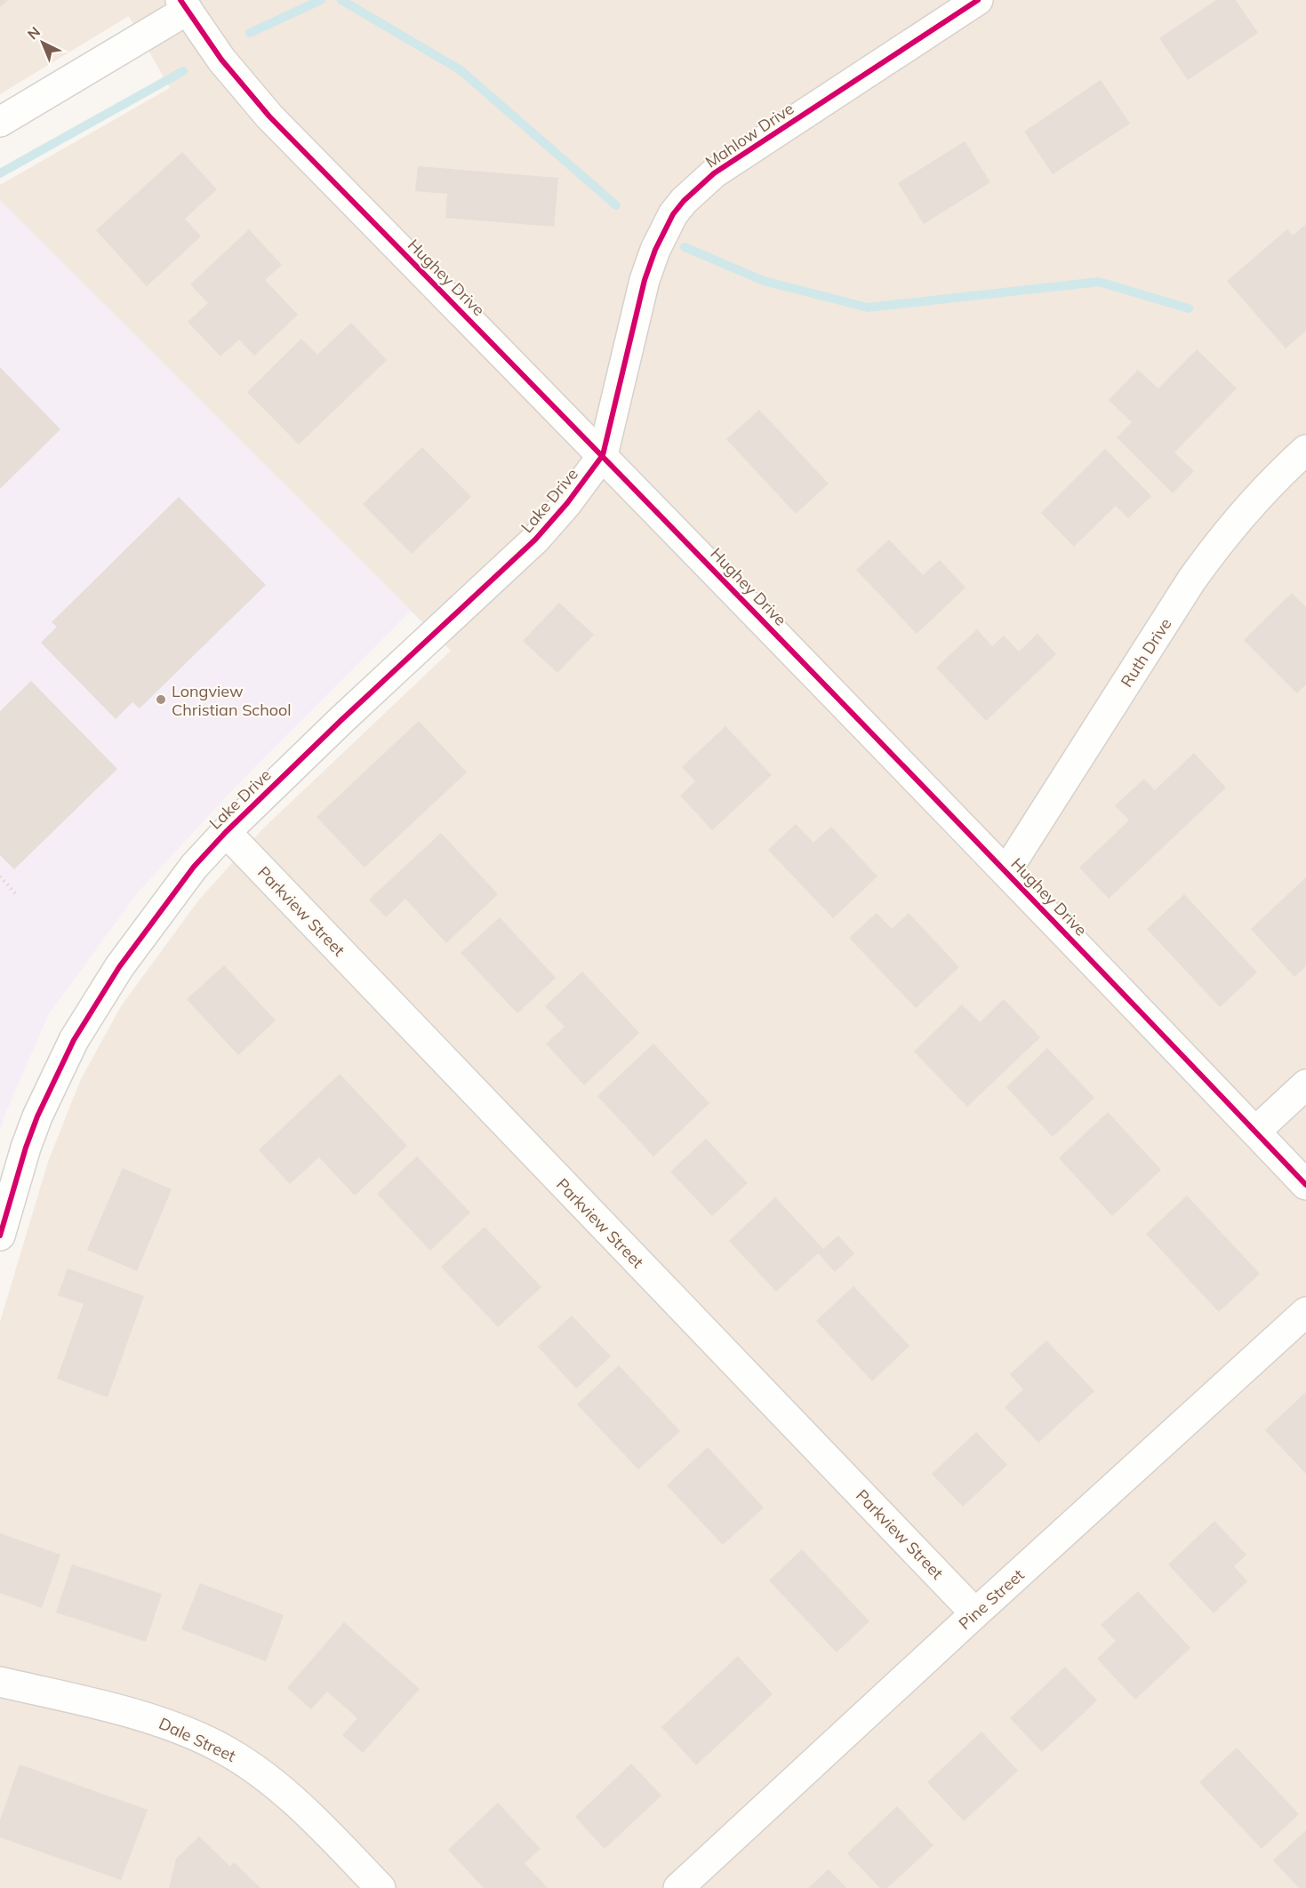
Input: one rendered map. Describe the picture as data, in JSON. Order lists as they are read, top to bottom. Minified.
{"streets":{"street":["Mahlow Drive","Hughey Drive","Lake Drive","Ruth Drive","Parkview Street","Pine Street","Dale Street"]},"crossings":[["Mahlow Drive","Hughey Drive"],["Mahlow Drive","Lake Drive"],["Hughey Drive","Lake Drive"],["Hughey Drive","Ruth Drive"],["Lake Drive","Parkview Street"],["Parkview Street","Pine Street"]],"places":["Longview Christian School"],"north":"top left"}
